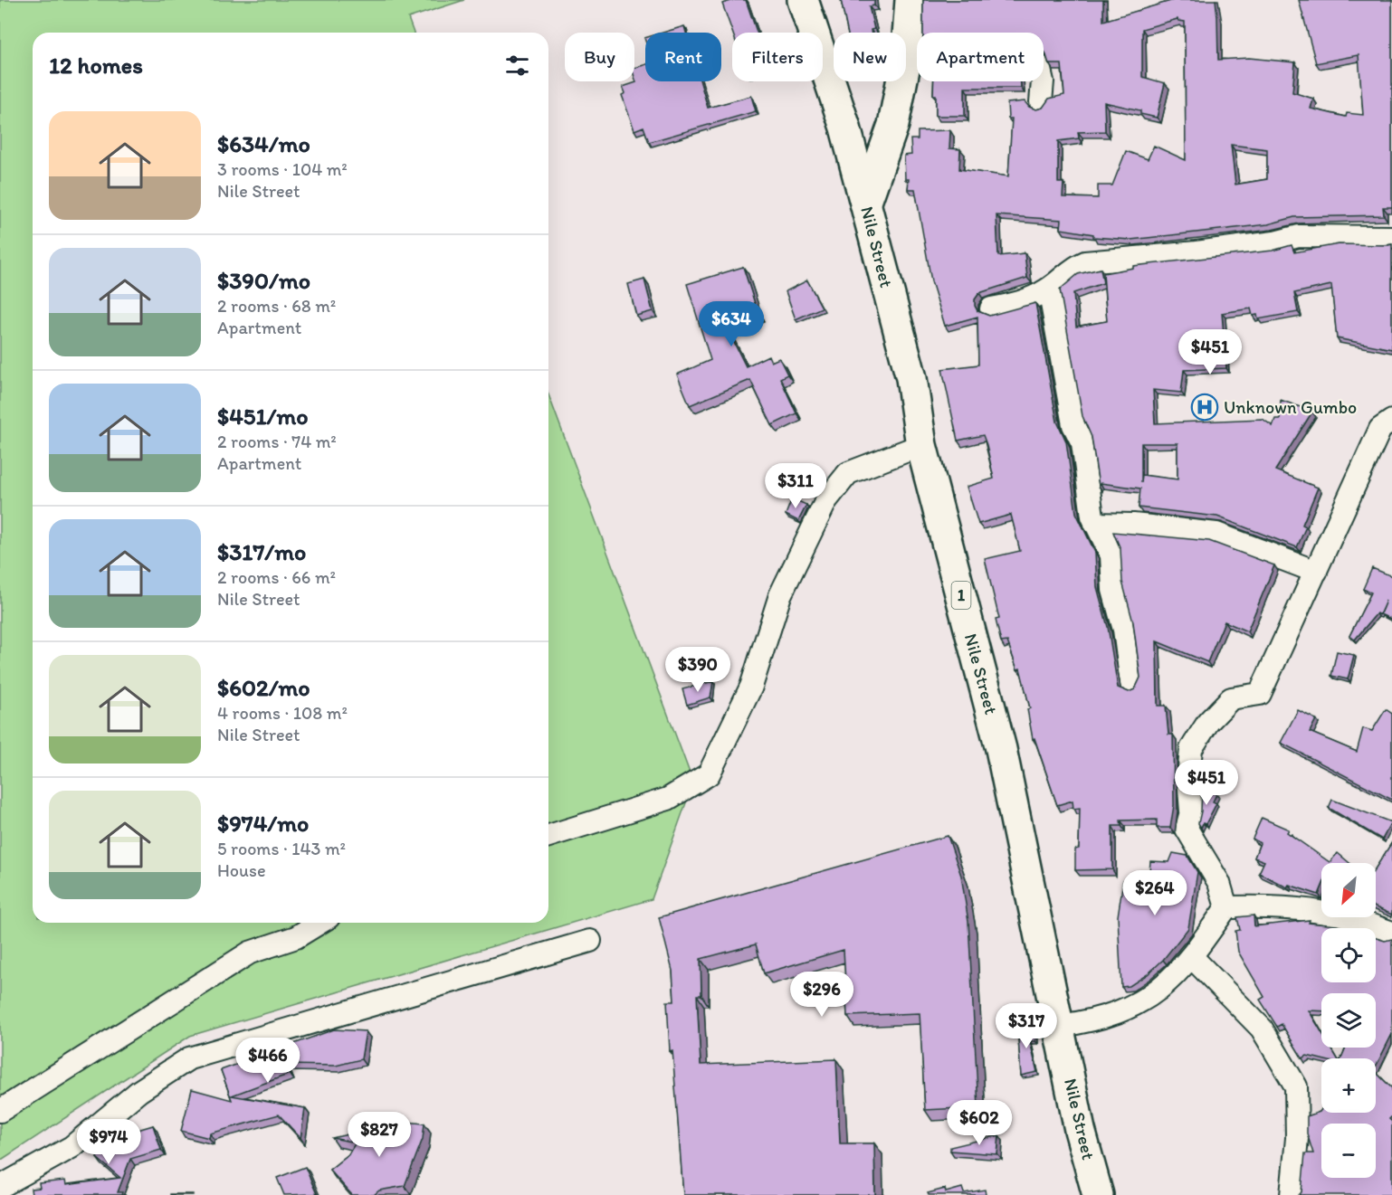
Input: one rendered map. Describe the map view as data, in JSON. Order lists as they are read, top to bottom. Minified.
{"streets":{"main road":["Nile Street","1"]},"places":{"hospital":["Unknown Gumbo"]},"north":"bottom left","page":{"chip":["Buy","Rent","Filters","New","Apartment"],"heading":"12 homes","list":[{"name":"$634/mo","note":"3 rooms · 104 m² · Nile Street"},{"name":"$390/mo","note":"2 rooms · 68 m² · Apartment"},{"name":"$451/mo","note":"2 rooms · 74 m² · Apartment"},{"name":"$317/mo","note":"2 rooms · 66 m² · Nile Street"},{"name":"$602/mo","note":"4 rooms · 108 m² · Nile Street"},{"name":"$974/mo","note":"5 rooms · 143 m² · House"}],"price":["$634","$451","$311","$390","$451","$264","$296","$317","$466","$602","$827","$974"],"map_buttons":["+","−"]}}
